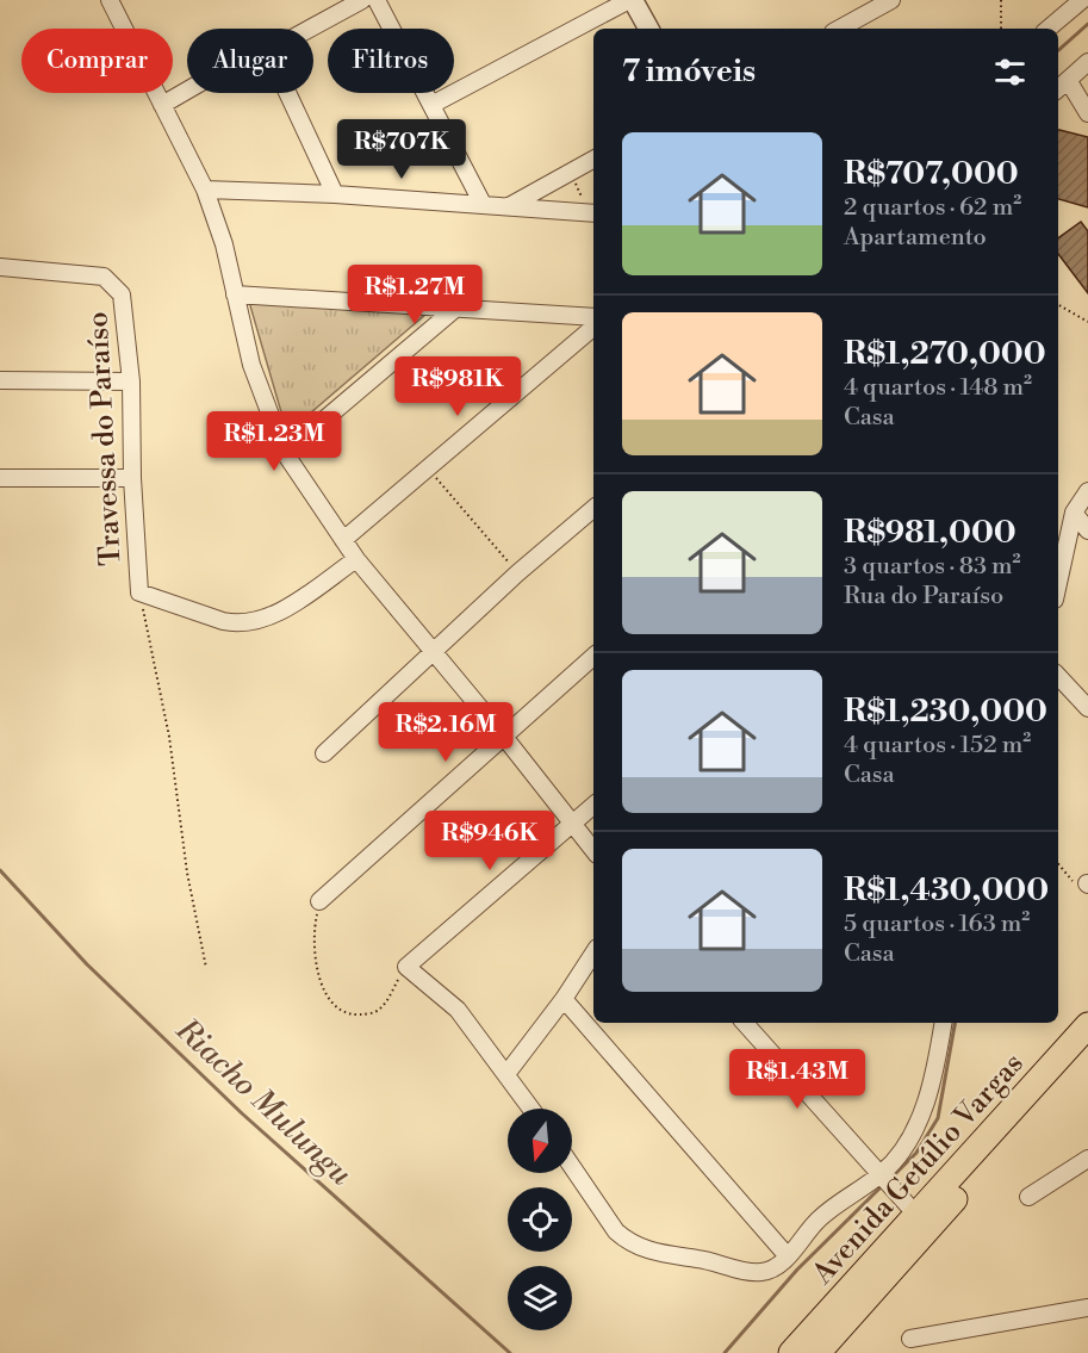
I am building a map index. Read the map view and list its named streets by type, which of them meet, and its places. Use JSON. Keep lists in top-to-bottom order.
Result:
{
  "streets": {
    "main road": ["Avenida Getúlio Vargas"],
    "street": ["Travessa do Paraíso"]
  },
  "water": ["Riacho Mulungu"],
  "north": "bottom",
  "page": {
    "chip": ["Comprar", "Alugar", "Filtros"],
    "heading": "7 imóveis",
    "list": [
      {
        "name": "R$707,000",
        "note": "2 quartos · 62 m² · Apartamento"
      },
      {
        "name": "R$1,270,000",
        "note": "4 quartos · 148 m² · Casa"
      },
      {
        "name": "R$981,000",
        "note": "3 quartos · 83 m² · Rua do Paraíso"
      },
      {
        "name": "R$1,230,000",
        "note": "4 quartos · 152 m² · Casa"
      },
      {
        "name": "R$1,430,000",
        "note": "5 quartos · 163 m² · Casa"
      }
    ],
    "price": [
      "R$707K",
      "R$1.27M",
      "R$981K",
      "R$1.23M",
      "R$2.16M",
      "R$946K",
      "R$1.43M"
    ]
  }
}
